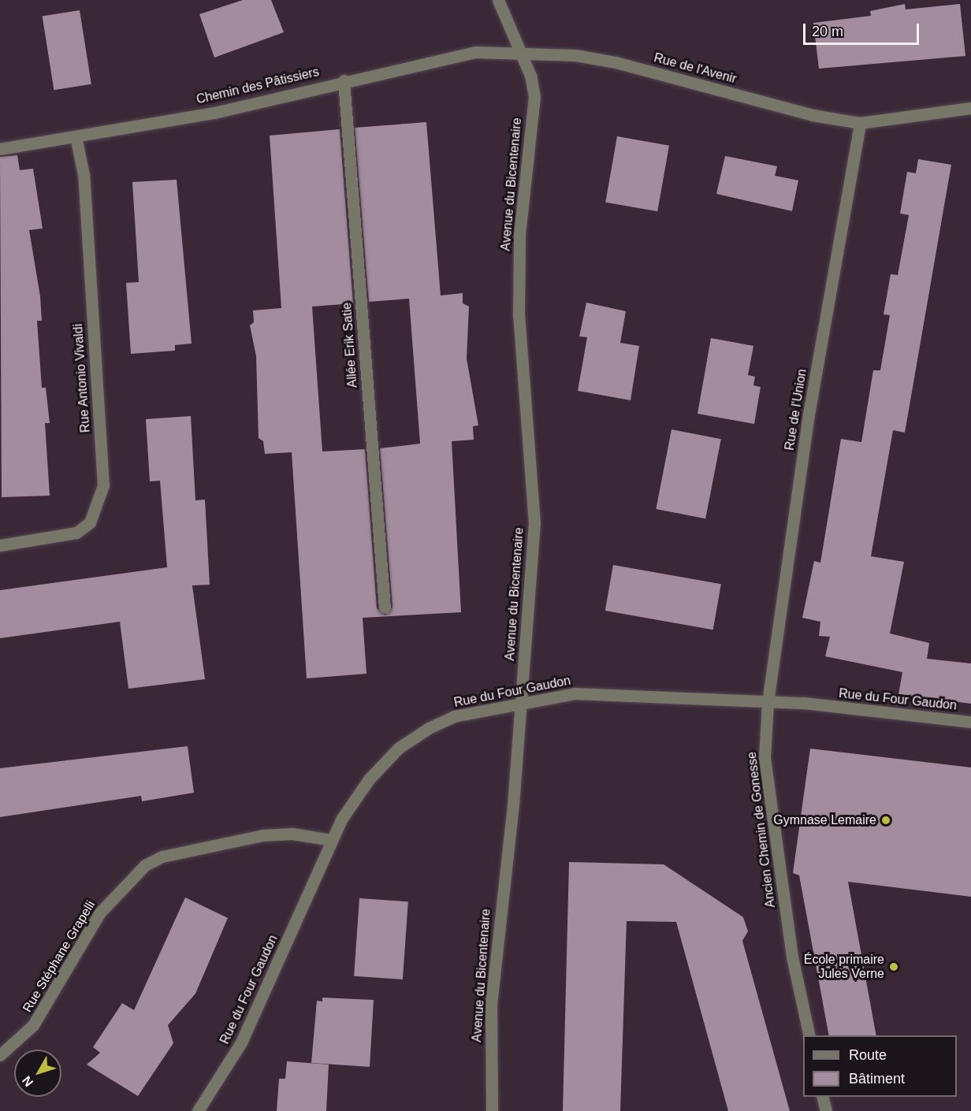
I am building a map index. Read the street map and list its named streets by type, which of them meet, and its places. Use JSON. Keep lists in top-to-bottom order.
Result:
{
  "streets": {
    "street": [
      "Rue de l'Avenir",
      "Chemin des Pâtissiers",
      "Avenue du Bicentenaire",
      "Allée Erik Satie",
      "Rue Antonio Vivaldi",
      "Rue de l'Union",
      "Rue du Four Gaudon",
      "Ancien Chemin de Gonesse",
      "Rue Stéphane Grapelli"
    ]
  },
  "crossings": [
    ["Rue de l'Avenir", "Chemin des Pâtissiers"],
    ["Rue de l'Avenir", "Avenue du Bicentenaire"],
    ["Rue de l'Avenir", "Rue de l'Union"],
    ["Chemin des Pâtissiers", "Avenue du Bicentenaire"],
    ["Chemin des Pâtissiers", "Allée Erik Satie"],
    ["Chemin des Pâtissiers", "Rue Antonio Vivaldi"],
    ["Avenue du Bicentenaire", "Rue du Four Gaudon"],
    ["Rue de l'Union", "Rue du Four Gaudon"],
    ["Rue de l'Union", "Ancien Chemin de Gonesse"],
    ["Rue du Four Gaudon", "Ancien Chemin de Gonesse"],
    ["Rue du Four Gaudon", "Rue Stéphane Grapelli"]
  ],
  "places": ["Gymnase Lemaire", "École primaire Jules Verne"],
  "legend": ["Route", "Bâtiment"],
  "scale_bar": "20 m",
  "north": "bottom left"
}
